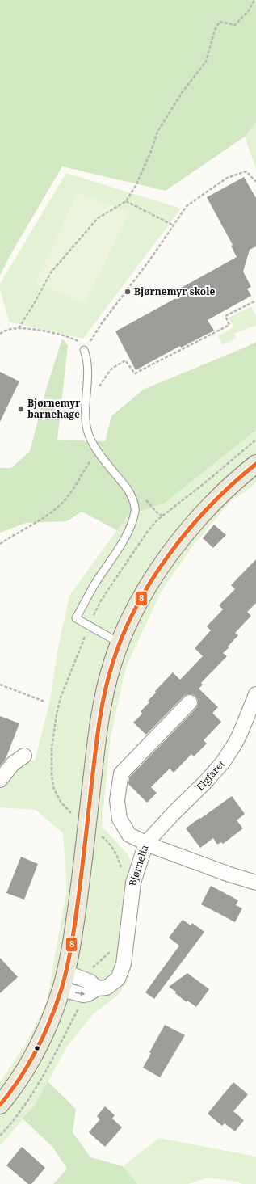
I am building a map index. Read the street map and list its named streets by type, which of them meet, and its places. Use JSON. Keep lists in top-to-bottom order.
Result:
{
  "streets": {
    "street": ["Elgfaret", "Bjørnelia"]
  },
  "crossings": [
    ["Elgfaret", "Bjørnelia"]
  ],
  "places": ["Bjørnemyr skole", "Bjørnemyr barnehage"],
  "lines": ["transit line 8"]
}
